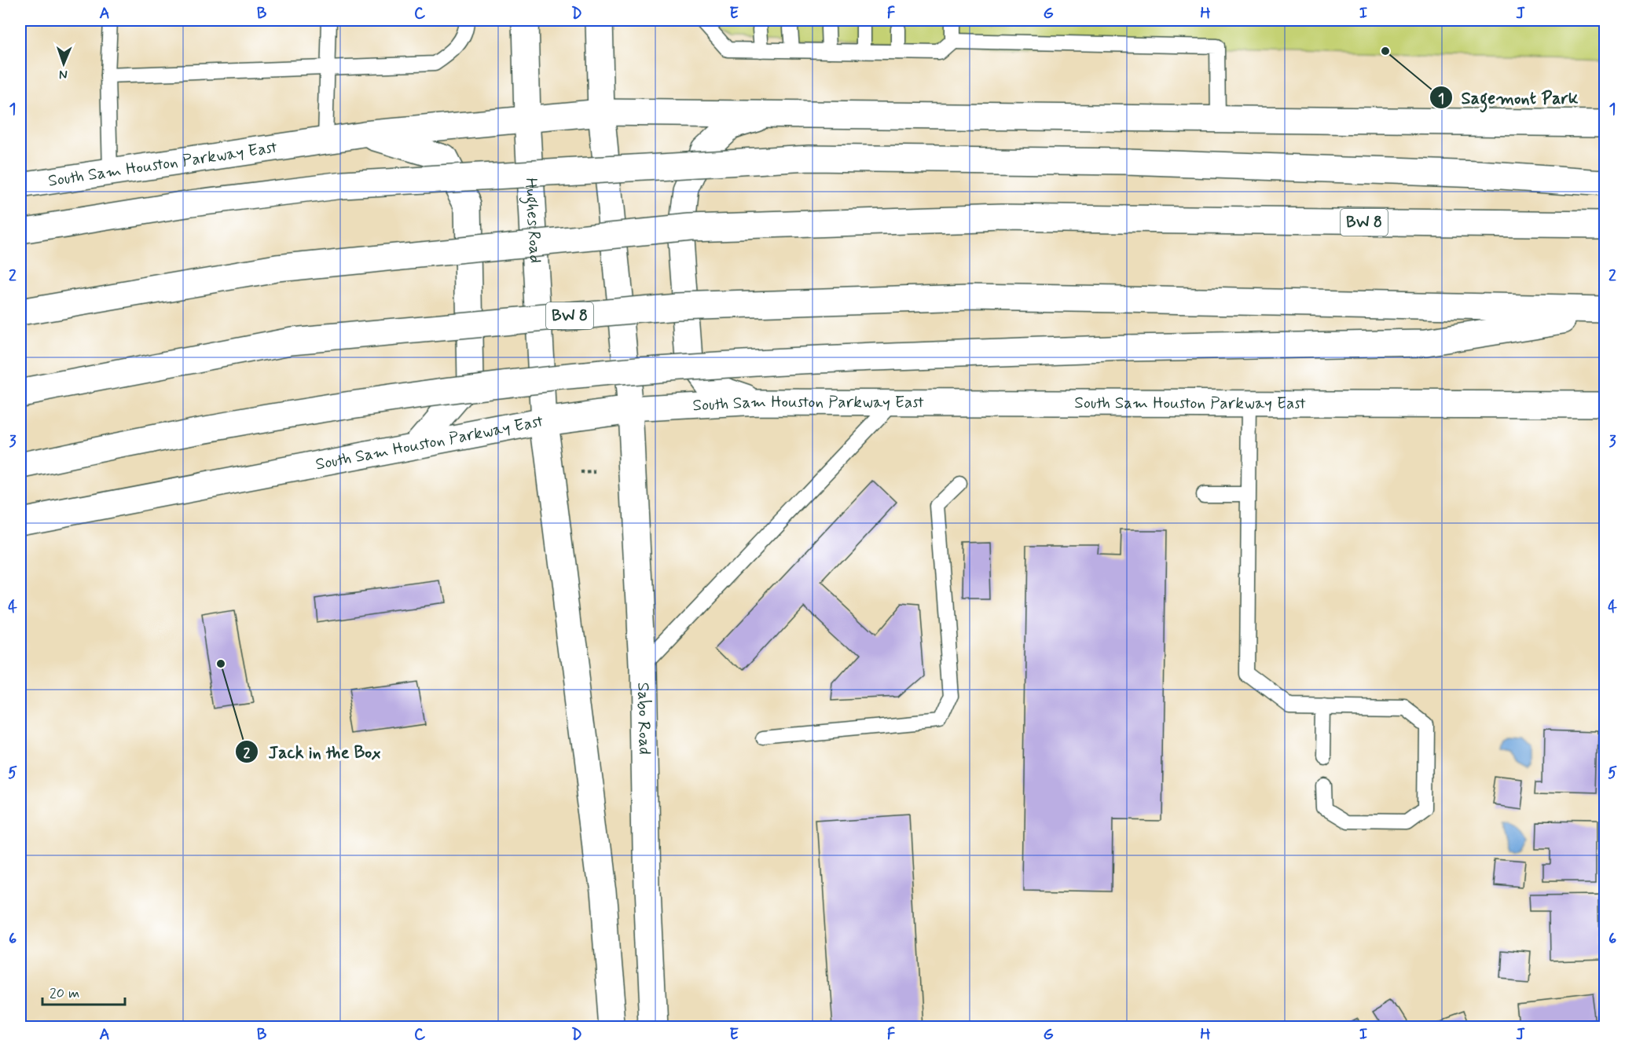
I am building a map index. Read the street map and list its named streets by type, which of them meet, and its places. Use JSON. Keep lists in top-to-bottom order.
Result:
{
  "streets": {
    "main road": [
      "South Sam Houston Parkway East",
      "Hughes Road",
      "BW 8",
      "Sabo Road"
    ]
  },
  "crossings": [
    ["South Sam Houston Parkway East", "Hughes Road"],
    ["South Sam Houston Parkway East", "Sabo Road"]
  ],
  "places": ["Sagemont Park", "Jack in the Box"],
  "scale_bar": "20 m",
  "north": "bottom",
  "grid": {
    "columns": [
      "A",
      "B",
      "C",
      "D",
      "E",
      "F",
      "G",
      "H",
      "I",
      "J"
    ],
    "rows": [
      "1",
      "2",
      "3",
      "4",
      "5",
      "6"
    ]
  }
}
